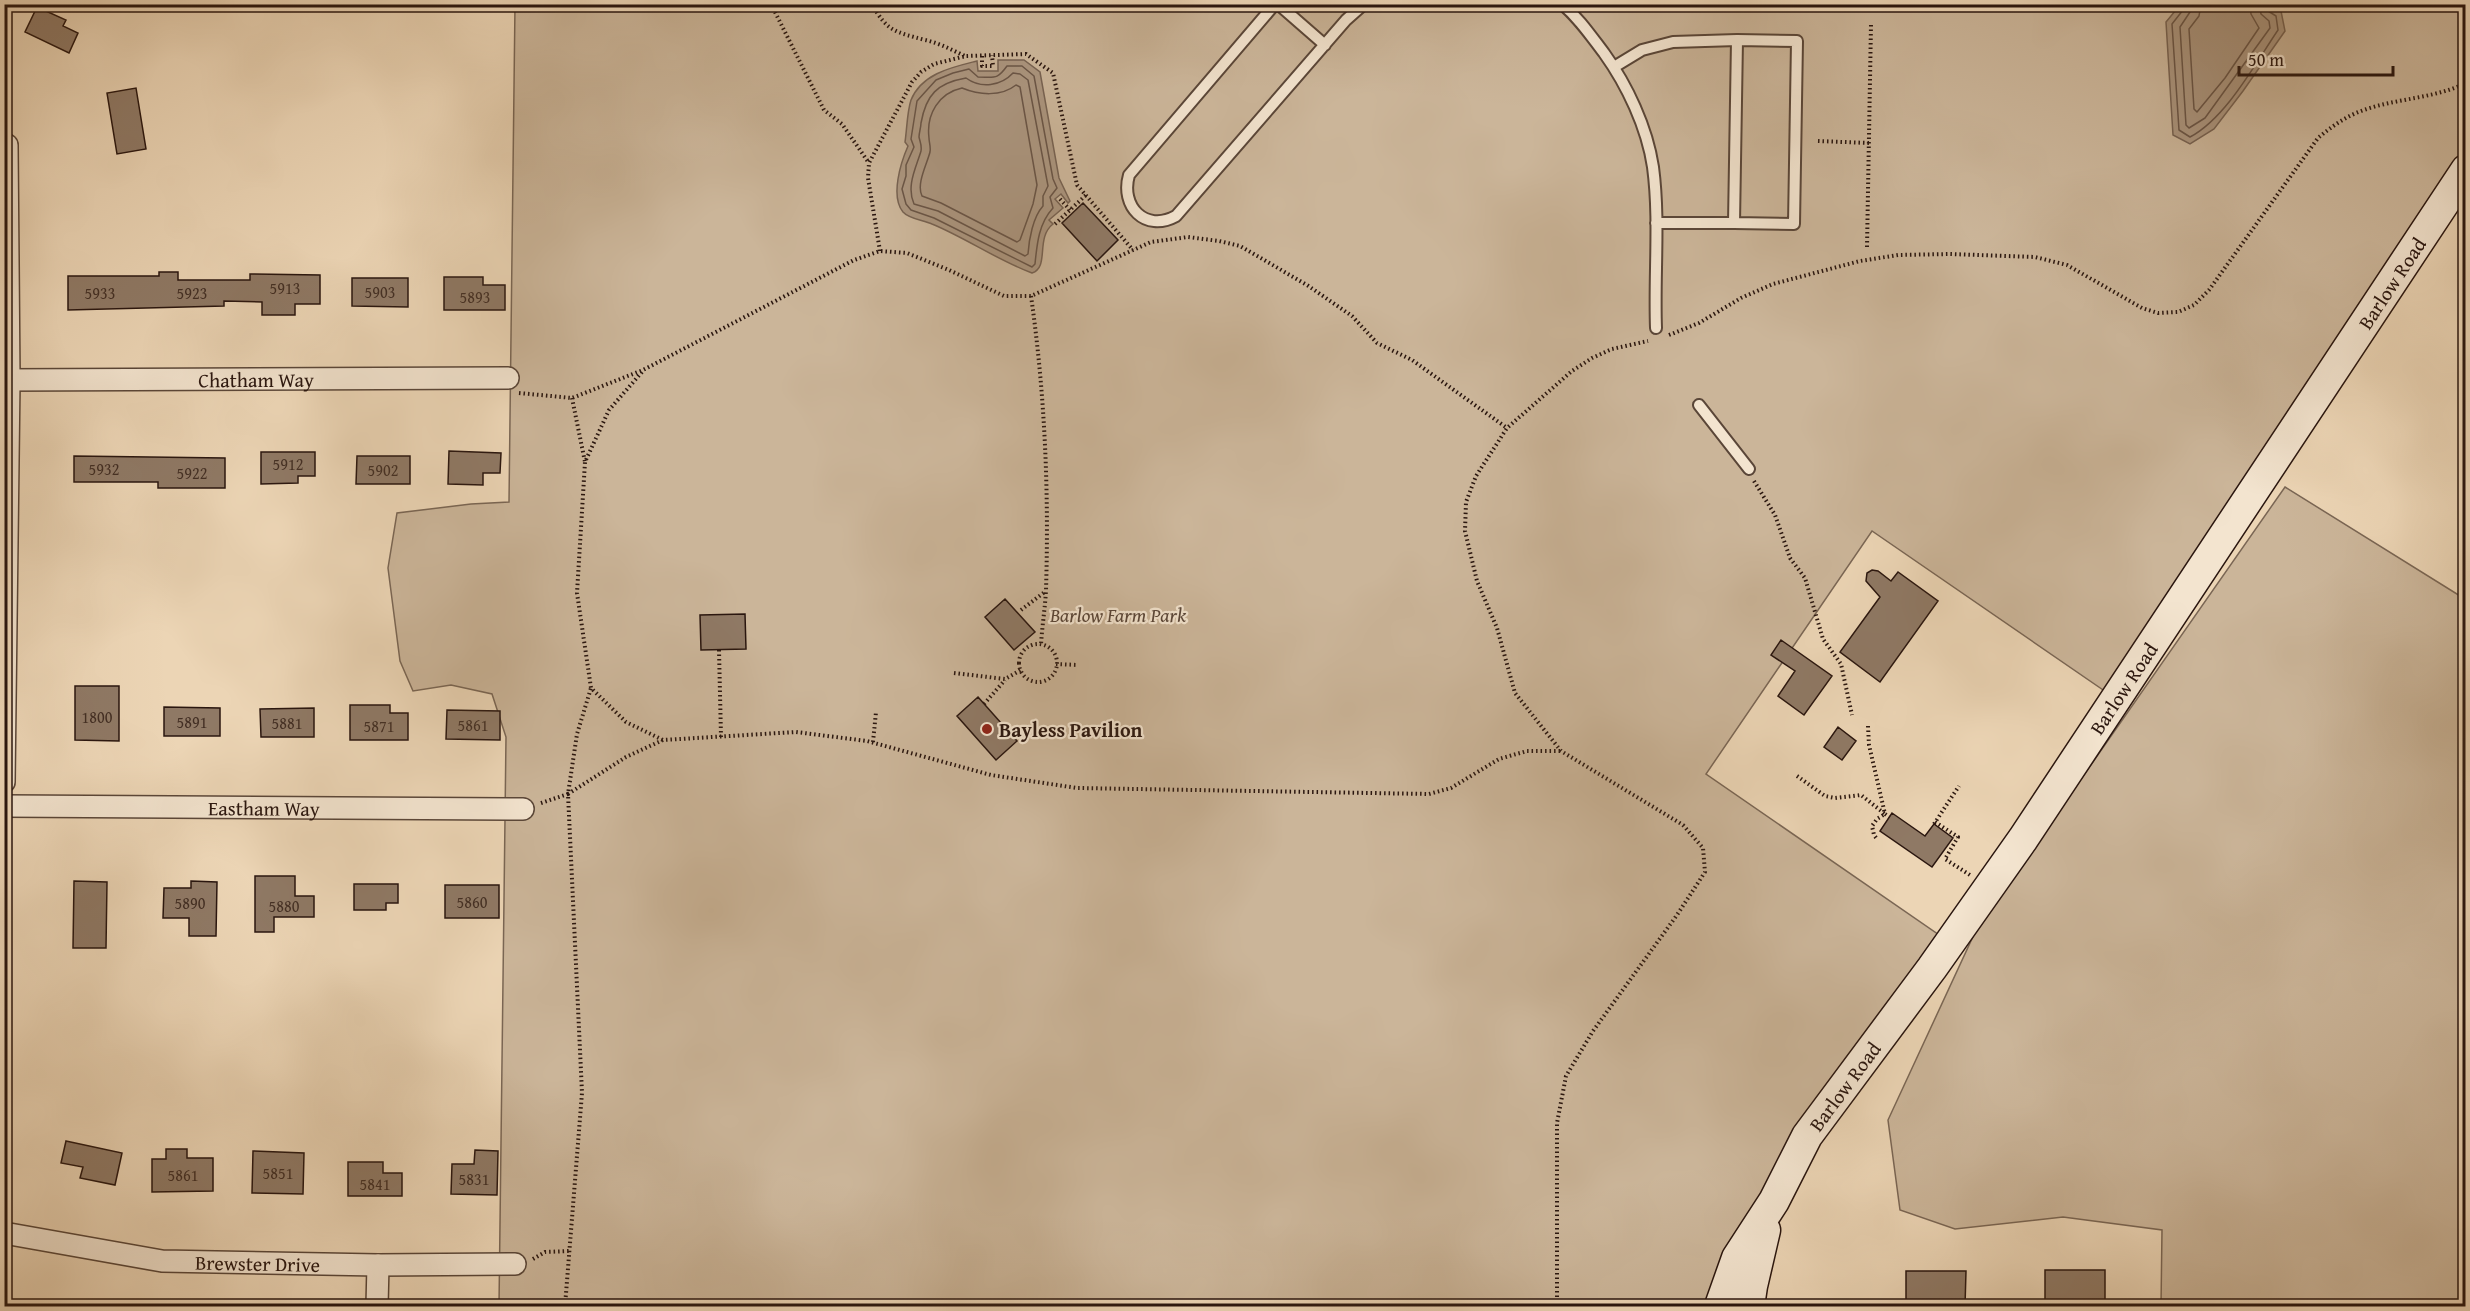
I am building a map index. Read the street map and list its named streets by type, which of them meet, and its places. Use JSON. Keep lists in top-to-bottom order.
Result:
{
  "streets": {
    "street": [
      "Barlow Road",
      "Chatham Way",
      "Eastham Way",
      "Brewster Drive"
    ]
  },
  "parks": ["Barlow Farm Park"],
  "places": ["Bayless Pavilion"],
  "house_numbers": [
    "5913",
    "5903",
    "5933",
    "5923",
    "5893",
    "5912",
    "5932",
    "5902",
    "5922",
    "1800",
    "5891",
    "5881",
    "5861",
    "5871",
    "5860",
    "5890",
    "5880",
    "5851",
    "5861",
    "5831",
    "5841"
  ],
  "scale_bar": "50 m"
}
